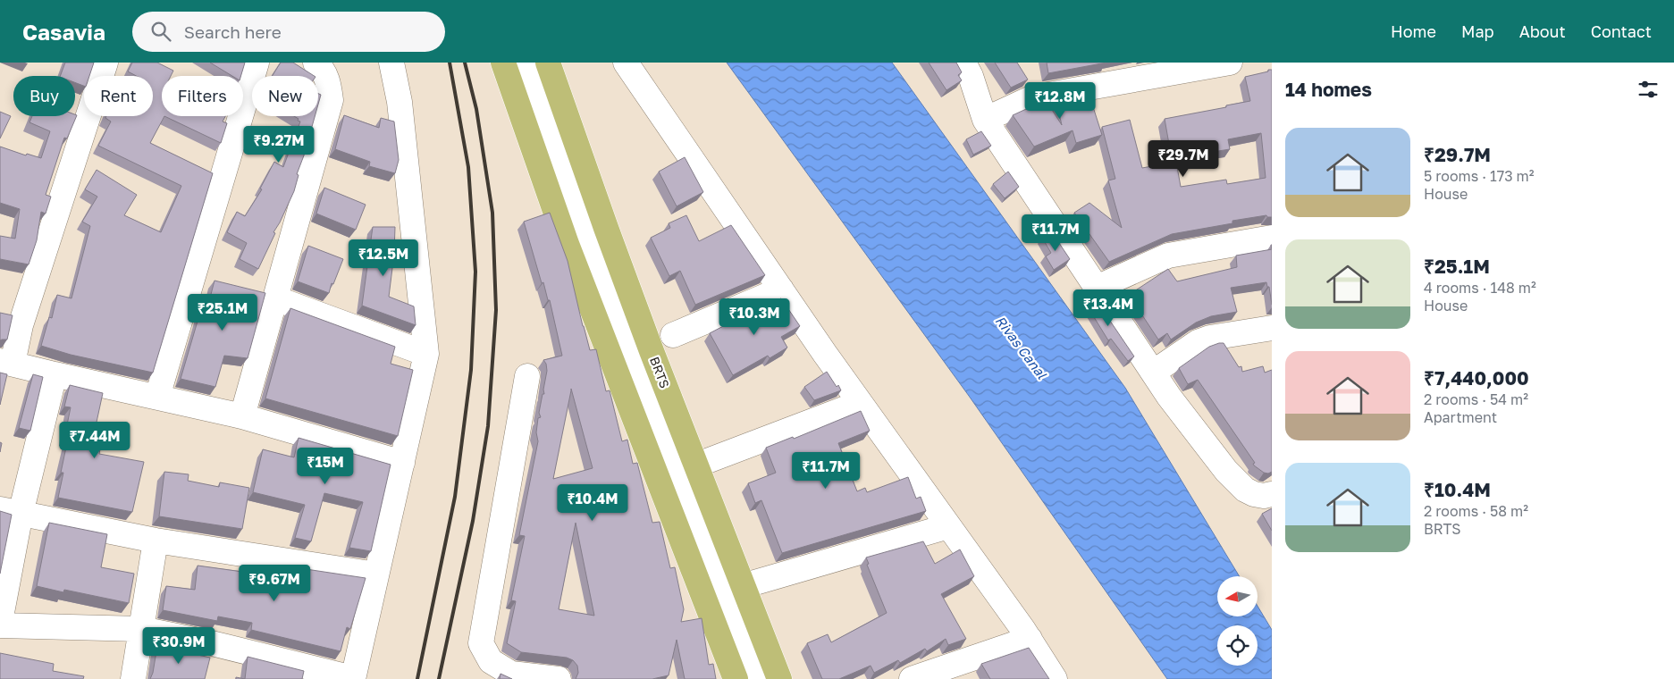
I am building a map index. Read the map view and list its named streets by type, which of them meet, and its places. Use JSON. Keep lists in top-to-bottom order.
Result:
{
  "streets": {
    "main road": ["BRTS"]
  },
  "water": ["Rivas Canal"],
  "north": "left",
  "page": {
    "header": "Casavia",
    "search": "Search here",
    "nav": [
      "Home",
      "Map",
      "About",
      "Contact"
    ],
    "heading": "14 homes",
    "chip": [
      "Buy",
      "Rent",
      "Filters",
      "New"
    ],
    "price": [
      "₹12.8M",
      "₹9.27M",
      "₹29.7M",
      "₹11.7M",
      "₹12.5M",
      "₹13.4M",
      "₹25.1M",
      "₹10.3M",
      "₹7.44M",
      "₹15M",
      "₹11.7M",
      "₹10.4M",
      "₹9.67M",
      "₹30.9M"
    ],
    "list": [
      {
        "name": "₹29.7M",
        "note": "5 rooms · 173 m² · House"
      },
      {
        "name": "₹25.1M",
        "note": "4 rooms · 148 m² · House"
      },
      {
        "name": "₹7,440,000",
        "note": "2 rooms · 54 m² · Apartment"
      },
      {
        "name": "₹10.4M",
        "note": "2 rooms · 58 m² · BRTS"
      }
    ]
  }
}
